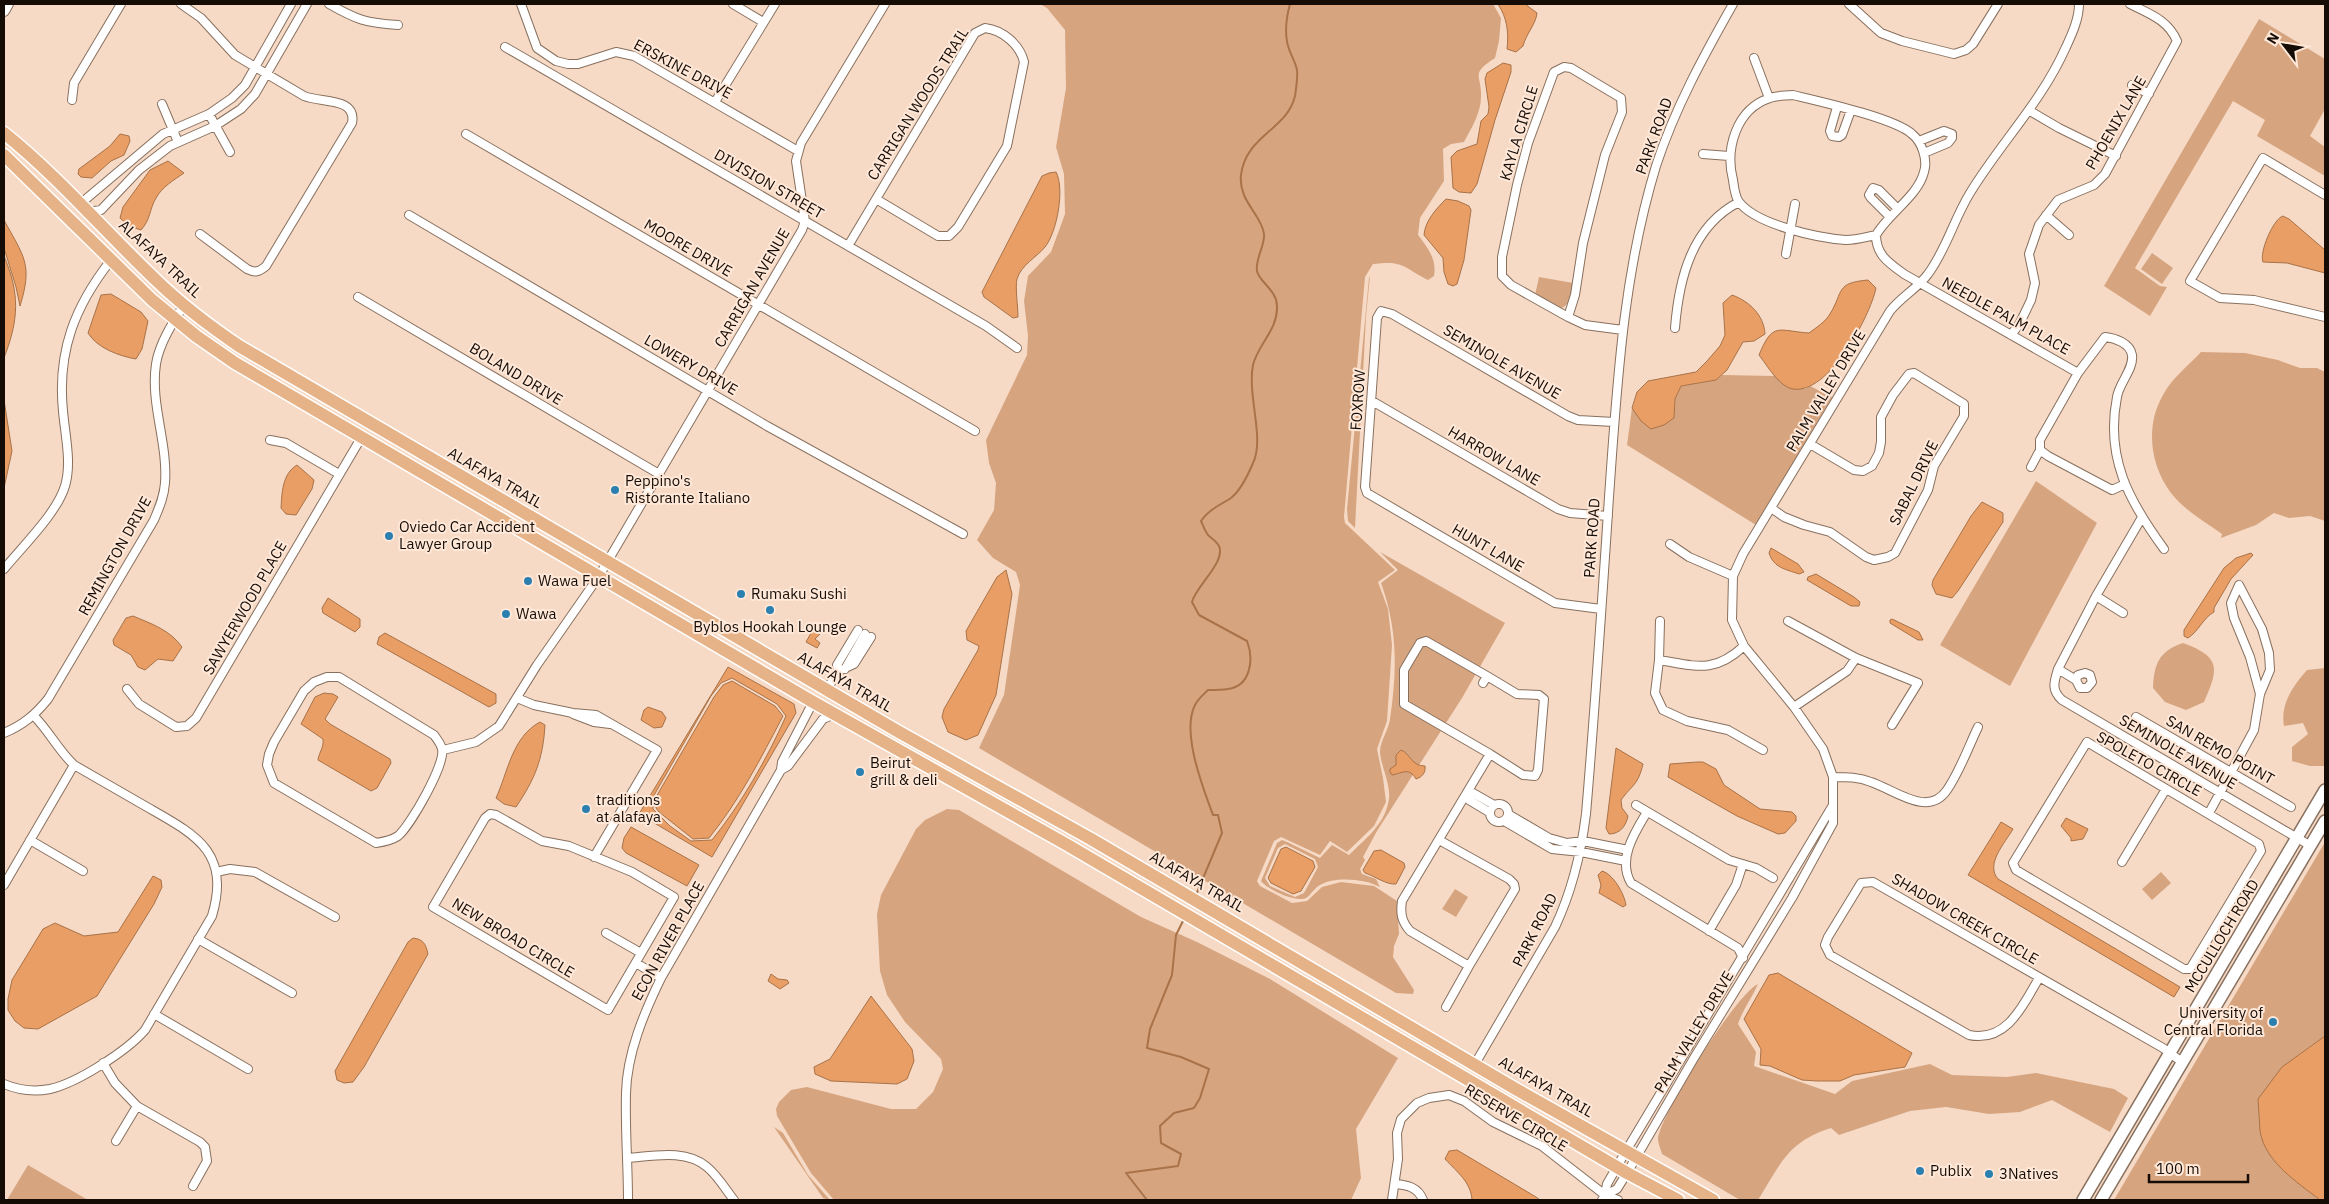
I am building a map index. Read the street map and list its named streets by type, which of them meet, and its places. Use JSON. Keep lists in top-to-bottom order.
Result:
{
  "streets": {
    "main road": ["ALAFAYA TRAIL", "MCCULLOCH ROAD"],
    "street": [
      "ERSKINE DRIVE",
      "CARRIGAN WOODS TRAIL",
      "PHOENIX LANE",
      "KAYLA CIRCLE",
      "PARK ROAD",
      "DIVISION STREET",
      "MOORE DRIVE",
      "CARRIGAN AVENUE",
      "NEEDLE PALM PLACE",
      "SEMINOLE AVENUE",
      "LOWERY DRIVE",
      "BOLAND DRIVE",
      "PALM VALLEY DRIVE",
      "FOXROW",
      "HARROW LANE",
      "SABAL DRIVE",
      "HUNT LANE",
      "REMINGTON DRIVE",
      "SAWYERWOOD PLACE",
      "SAN REMO POINT",
      "SPOLETO CIRCLE",
      "SHADOW CREEK CIRCLE",
      "NEW BROAD CIRCLE",
      "ECON RIVER PLACE",
      "RESERVE CIRCLE"
    ]
  },
  "crossings": [
    ["ERSKINE DRIVE", "CARRIGAN AVENUE"],
    ["CARRIGAN WOODS TRAIL", "DIVISION STREET"],
    ["PHOENIX LANE", "NEEDLE PALM PLACE"],
    ["KAYLA CIRCLE", "PARK ROAD"],
    ["PARK ROAD", "ALAFAYA TRAIL"],
    ["PARK ROAD", "SEMINOLE AVENUE"],
    ["PARK ROAD", "HARROW LANE"],
    ["PARK ROAD", "HUNT LANE"],
    ["DIVISION STREET", "CARRIGAN AVENUE"],
    ["MOORE DRIVE", "CARRIGAN AVENUE"],
    ["ALAFAYA TRAIL", "CARRIGAN AVENUE"],
    ["ALAFAYA TRAIL", "PALM VALLEY DRIVE"],
    ["ALAFAYA TRAIL", "REMINGTON DRIVE"],
    ["CARRIGAN AVENUE", "LOWERY DRIVE"],
    ["CARRIGAN AVENUE", "BOLAND DRIVE"],
    ["NEEDLE PALM PLACE", "PALM VALLEY DRIVE"],
    ["SEMINOLE AVENUE", "FOXROW"],
    ["SEMINOLE AVENUE", "MCCULLOCH ROAD"],
    ["PALM VALLEY DRIVE", "SABAL DRIVE"],
    ["PALM VALLEY DRIVE", "RESERVE CIRCLE"],
    ["FOXROW", "HARROW LANE"],
    ["FOXROW", "HUNT LANE"],
    ["SHADOW CREEK CIRCLE", "MCCULLOCH ROAD"]
  ],
  "places": [
    "Peppino's Ristorante Italiano",
    "Oviedo Car Accident Lawyer Group",
    "Wawa Fuel",
    "Rumaku Sushi",
    "Byblos Hookah Lounge",
    "Wawa",
    "Beirut grill & deli",
    "traditions at alafaya",
    "University of Central Florida",
    "Publix",
    "3Natives"
  ],
  "scale_bar": "100 m",
  "north": "top left"
}
